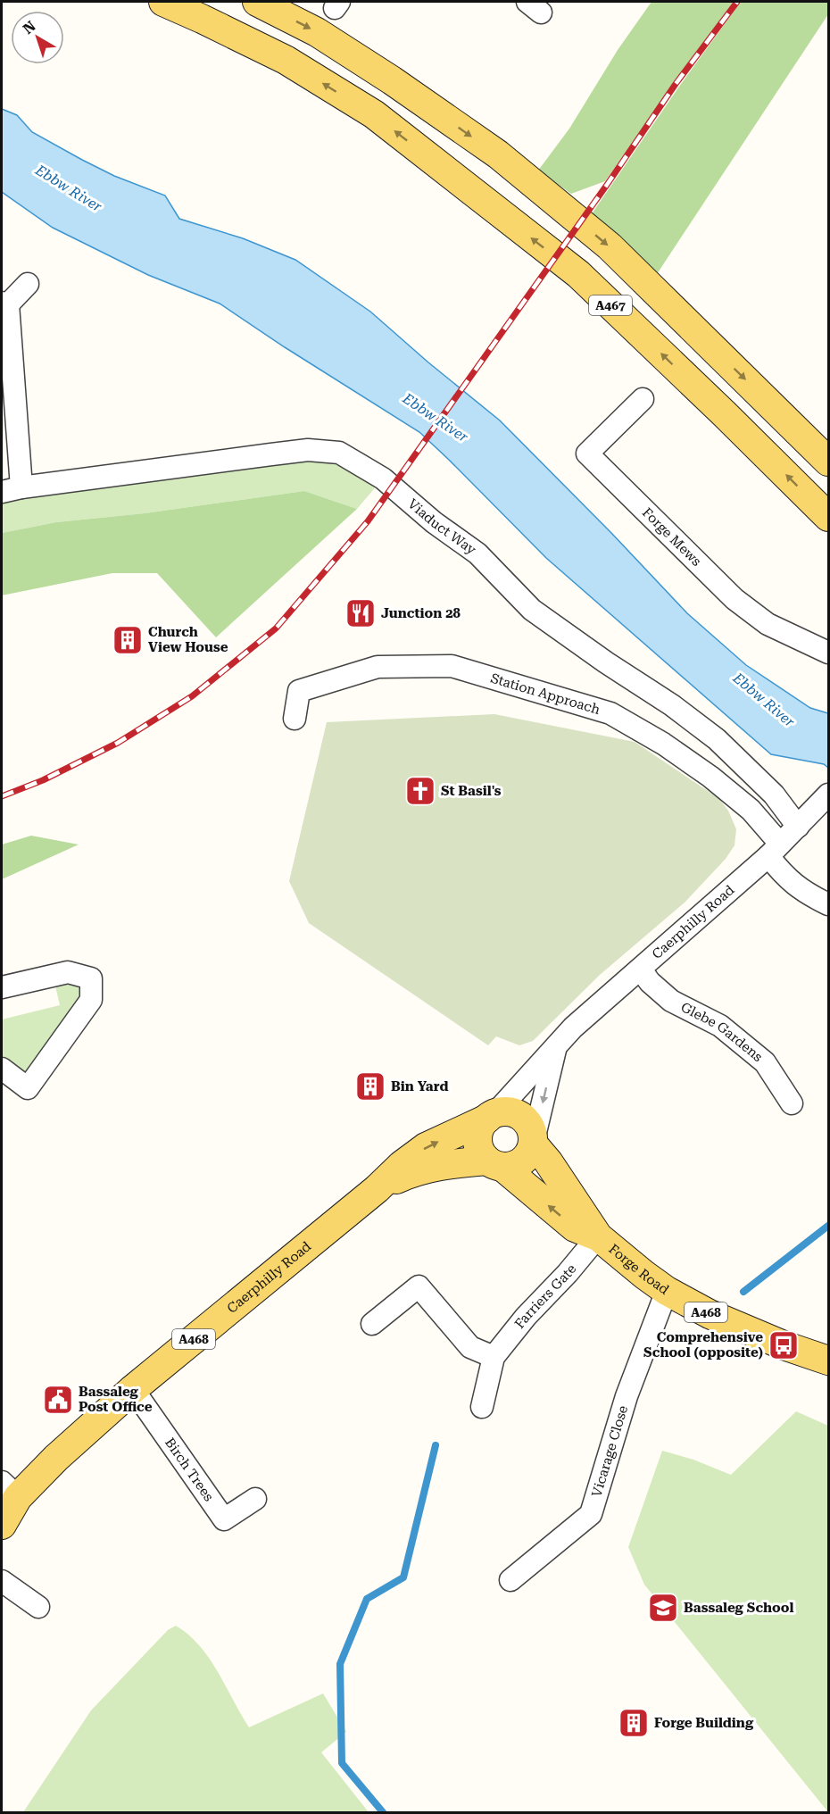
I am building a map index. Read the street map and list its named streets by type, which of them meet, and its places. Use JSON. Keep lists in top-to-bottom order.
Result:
{
  "streets": {
    "main road": [
      "A467",
      "Caerphilly Road",
      "Forge Road",
      "A468"
    ],
    "street": [
      "Viaduct Way",
      "Forge Mews",
      "Station Approach",
      "Glebe Gardens",
      "Farriers Gate",
      "Vicarage Close",
      "Birch Trees"
    ]
  },
  "crossings": [
    ["Viaduct Way", "Caerphilly Road"],
    ["Station Approach", "Caerphilly Road"],
    ["Caerphilly Road", "Glebe Gardens"],
    ["Caerphilly Road", "Forge Road"],
    ["Caerphilly Road", "Birch Trees"],
    ["Forge Road", "Farriers Gate"],
    ["Forge Road", "Vicarage Close"]
  ],
  "water": ["Ebbw River"],
  "places": {
    "restaurant": ["Junction 28"],
    "building": ["Church View House", "Bin Yard", "Forge Building"],
    "church": ["St Basil's"],
    "bus stop": ["Comprehensive School (opposite)"],
    "public building": ["Bassaleg Post Office"],
    "school or university": ["Bassaleg School"]
  },
  "north": "top left"
}
